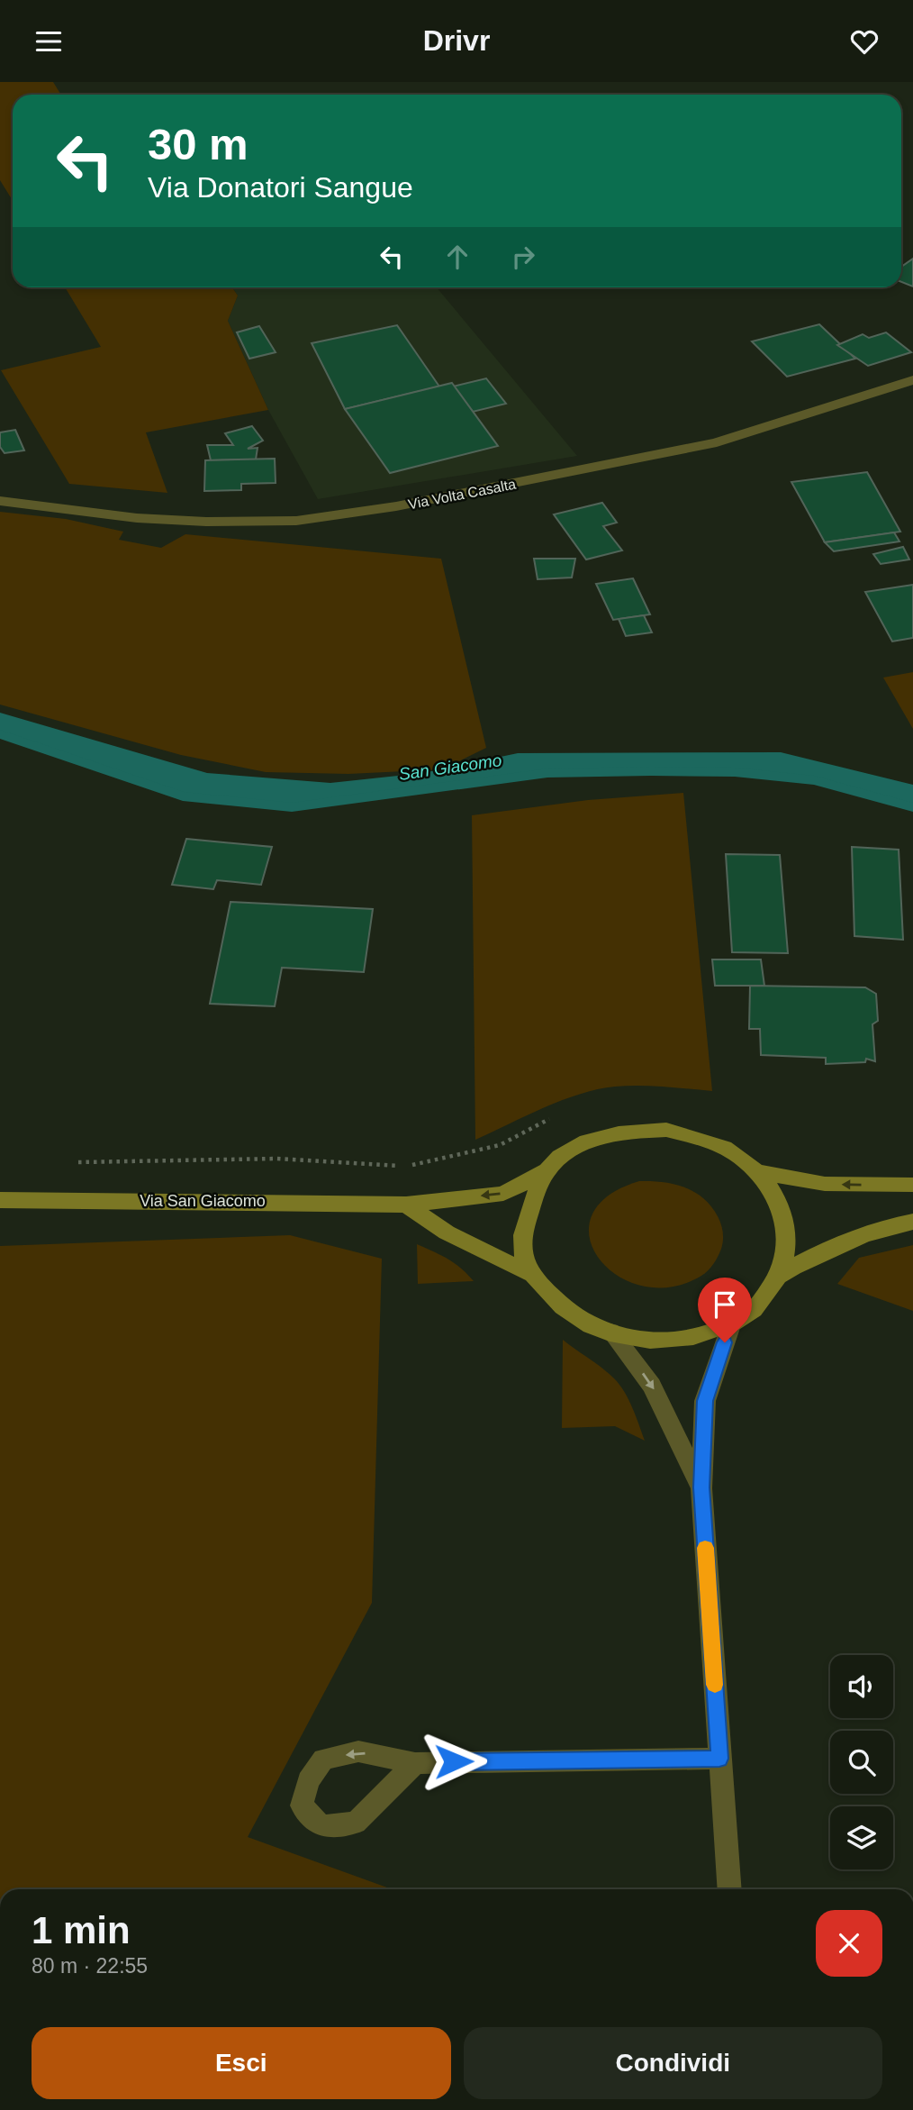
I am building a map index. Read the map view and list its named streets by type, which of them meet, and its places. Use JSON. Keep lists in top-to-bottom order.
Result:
{
  "streets": {
    "street": ["Via Volta Casalta", "Via San Giacomo"]
  },
  "water": ["San Giacomo"],
  "page": {
    "header": "Drivr",
    "turn": ["30 m", "Via Donatori Sangue"],
    "heading": ["1 min", "80 m · 22:55"],
    "buttons": ["Esci", "Condividi"]
  }
}
